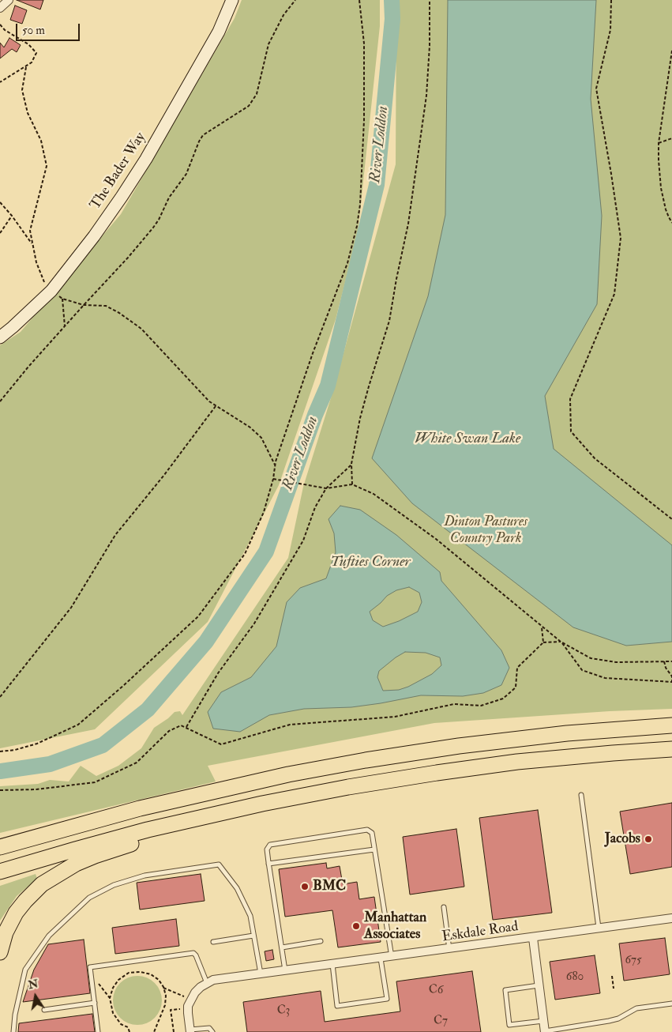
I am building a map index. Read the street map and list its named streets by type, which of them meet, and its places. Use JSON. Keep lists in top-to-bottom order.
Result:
{
  "streets": {
    "street": ["The Bader Way", "Eskdale Road"]
  },
  "water": ["River Loddon", "White Swan Lake", "Tufties Corner"],
  "parks": ["Dinton Pastures Country Park"],
  "places": ["Jacobs", "BMC", "Manhattan Associates"],
  "house_numbers": [
    "675",
    "680",
    "C6",
    "C3",
    "C7"
  ],
  "scale_bar": "50 m",
  "north": "top"
}
